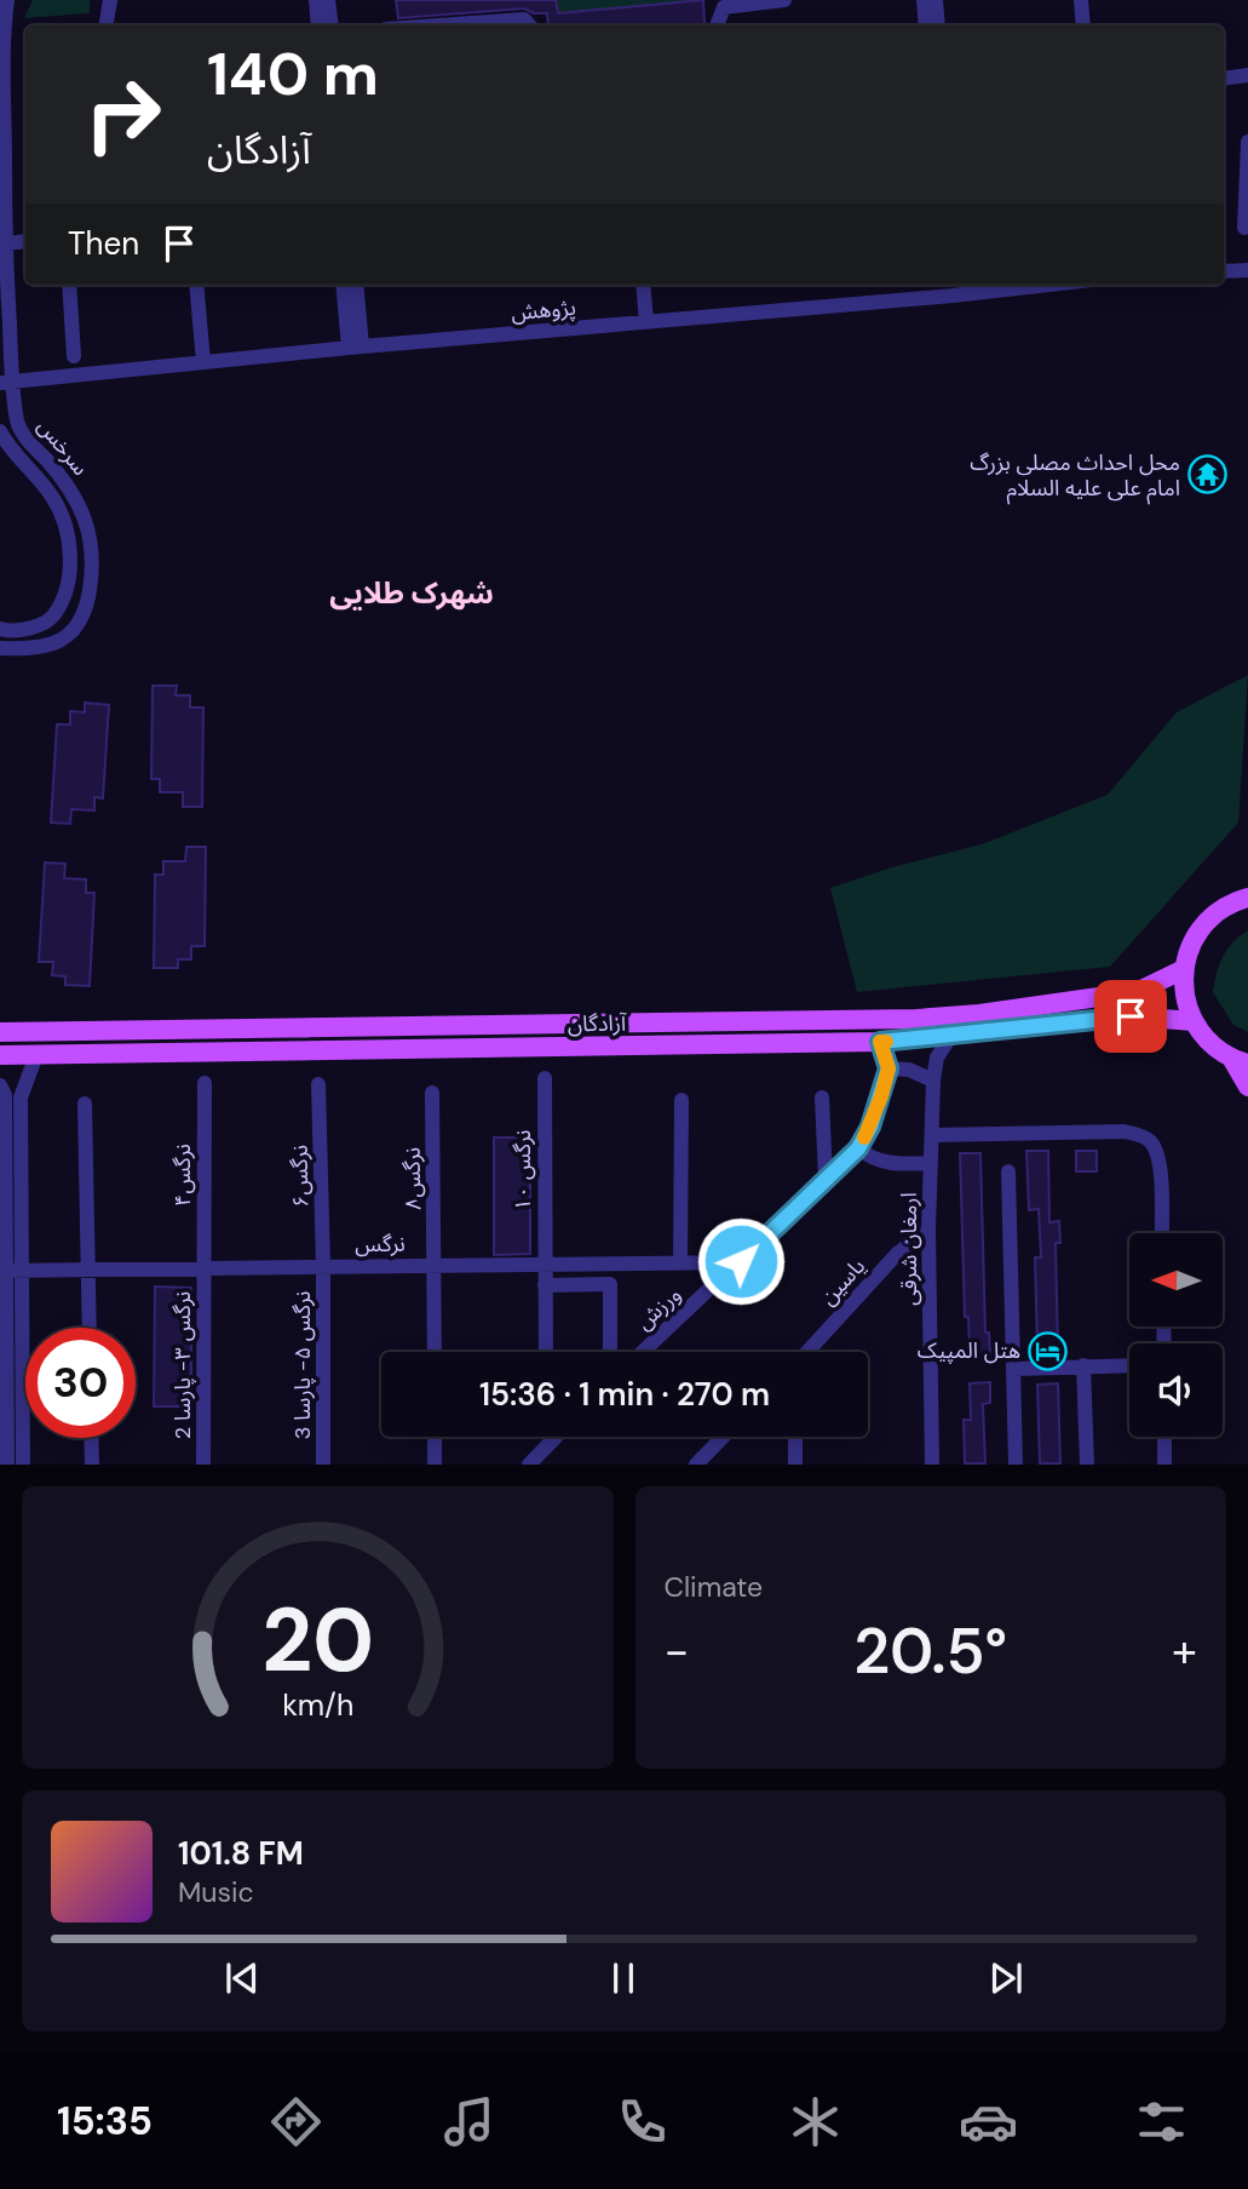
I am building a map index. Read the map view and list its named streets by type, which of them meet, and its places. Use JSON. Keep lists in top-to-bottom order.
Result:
{
  "streets": {
    "main road": ["آزادگان"],
    "street": [
      "پژوهش",
      "سرخس",
      "نرگس ۱۰",
      "نرگس۴",
      "نرگس۶",
      "نرگس۸",
      "نرگس",
      "ارمغان شرقی",
      "یاسین",
      "ورزش",
      "نرگس ۳- پارسا 2",
      "نرگس ۵- پارسا 3"
    ]
  },
  "crossings": [
    ["پژوهش", "سرخس"],
    ["آزادگان", "ارمغان شرقی"],
    ["نرگس ۱۰", "نرگس"],
    ["نرگس۴", "نرگس"],
    ["نرگس۴", "نرگس ۳- پارسا 2"],
    ["نرگس۶", "نرگس"],
    ["نرگس۶", "نرگس ۵- پارسا 3"],
    ["نرگس۸", "نرگس"],
    ["نرگس", "ورزش"],
    ["نرگس", "نرگس ۳- پارسا 2"],
    ["نرگس", "نرگس ۵- پارسا 3"],
    ["ارمغان شرقی", "یاسین"]
  ],
  "districts": ["شهرک طلایی"],
  "places": {
    "temple": ["محل احداث مصلی بزرگ امام علی علیه السلام"],
    "hotel": ["هتل المپیک"]
  },
  "north": "left",
  "page": {
    "turn": ["140 m", "آزادگان"],
    "then": "Then",
    "limit": "30",
    "trip": "15:36 · 1 min · 270 m",
    "tile": "Climate",
    "heat": ["−", "20.5°", "+"],
    "song": ["101.8 FM", "Music"],
    "tabs": "15:35",
    "gauge": ["20", "km/h"]
  }
}
